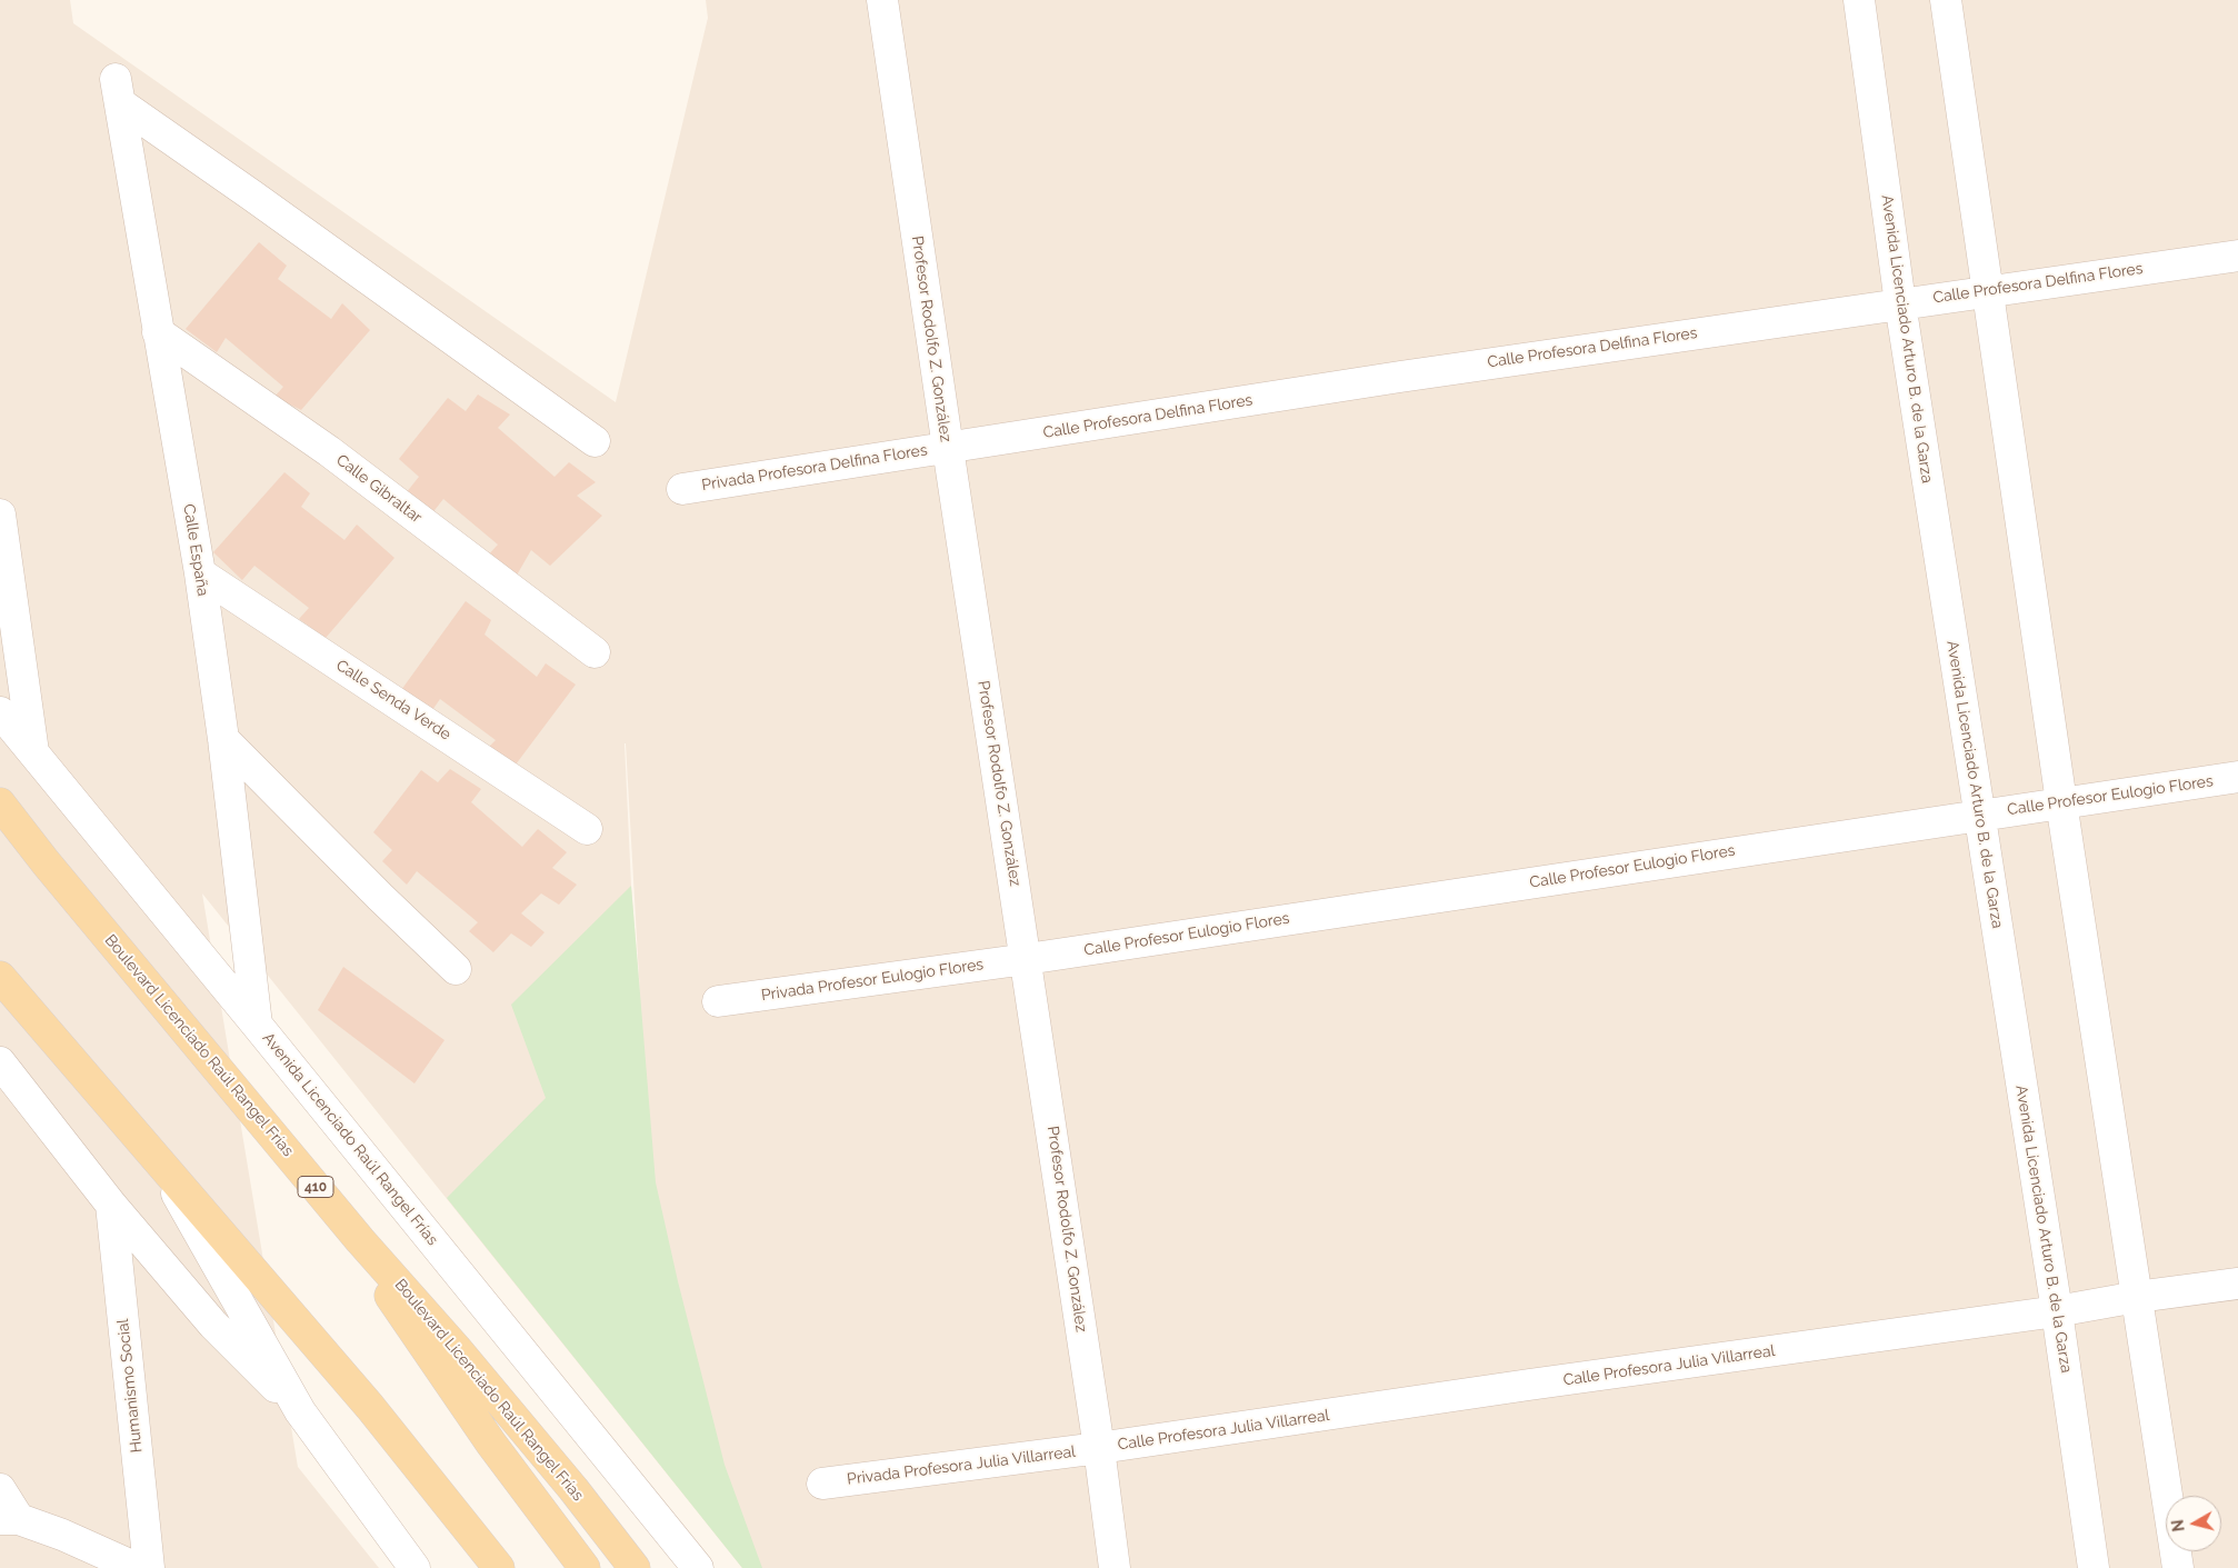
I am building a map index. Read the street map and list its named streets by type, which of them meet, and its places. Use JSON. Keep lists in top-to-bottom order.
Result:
{
  "streets": {
    "main road": ["Boulevard Licenciado Raúl Rangel Frías", "410"],
    "street": [
      "Calle Profesora Delfina Flores",
      "Profesor Rodolfo Z. González",
      "Avenida Licenciado Arturo B. de la Garza",
      "Privada Profesora Delfina Flores",
      "Calle Gibraltar",
      "Calle España",
      "Calle Senda Verde",
      "Calle Profesor Eulogio Flores",
      "Privada Profesor Eulogio Flores",
      "Avenida Licenciado Raúl Rangel Frías",
      "Calle Profesora Julia Villarreal",
      "Humanismo Social",
      "Privada Profesora Julia Villarreal"
    ]
  },
  "crossings": [
    ["Calle Profesora Delfina Flores", "Profesor Rodolfo Z. González"],
    ["Calle Profesora Delfina Flores", "Avenida Licenciado Arturo B. de la Garza"],
    ["Calle Profesora Delfina Flores", "Privada Profesora Delfina Flores"],
    ["Profesor Rodolfo Z. González", "Privada Profesora Delfina Flores"],
    ["Profesor Rodolfo Z. González", "Calle Profesor Eulogio Flores"],
    ["Profesor Rodolfo Z. González", "Privada Profesor Eulogio Flores"],
    ["Profesor Rodolfo Z. González", "Calle Profesora Julia Villarreal"],
    ["Profesor Rodolfo Z. González", "Privada Profesora Julia Villarreal"],
    ["Avenida Licenciado Arturo B. de la Garza", "Calle Profesor Eulogio Flores"],
    ["Avenida Licenciado Arturo B. de la Garza", "Calle Profesora Julia Villarreal"],
    ["Calle Gibraltar", "Calle España"],
    ["Calle España", "Calle Senda Verde"],
    ["Calle España", "Avenida Licenciado Raúl Rangel Frías"],
    ["Calle Profesor Eulogio Flores", "Privada Profesor Eulogio Flores"],
    ["Calle Profesora Julia Villarreal", "Privada Profesora Julia Villarreal"]
  ],
  "north": "left"
}
